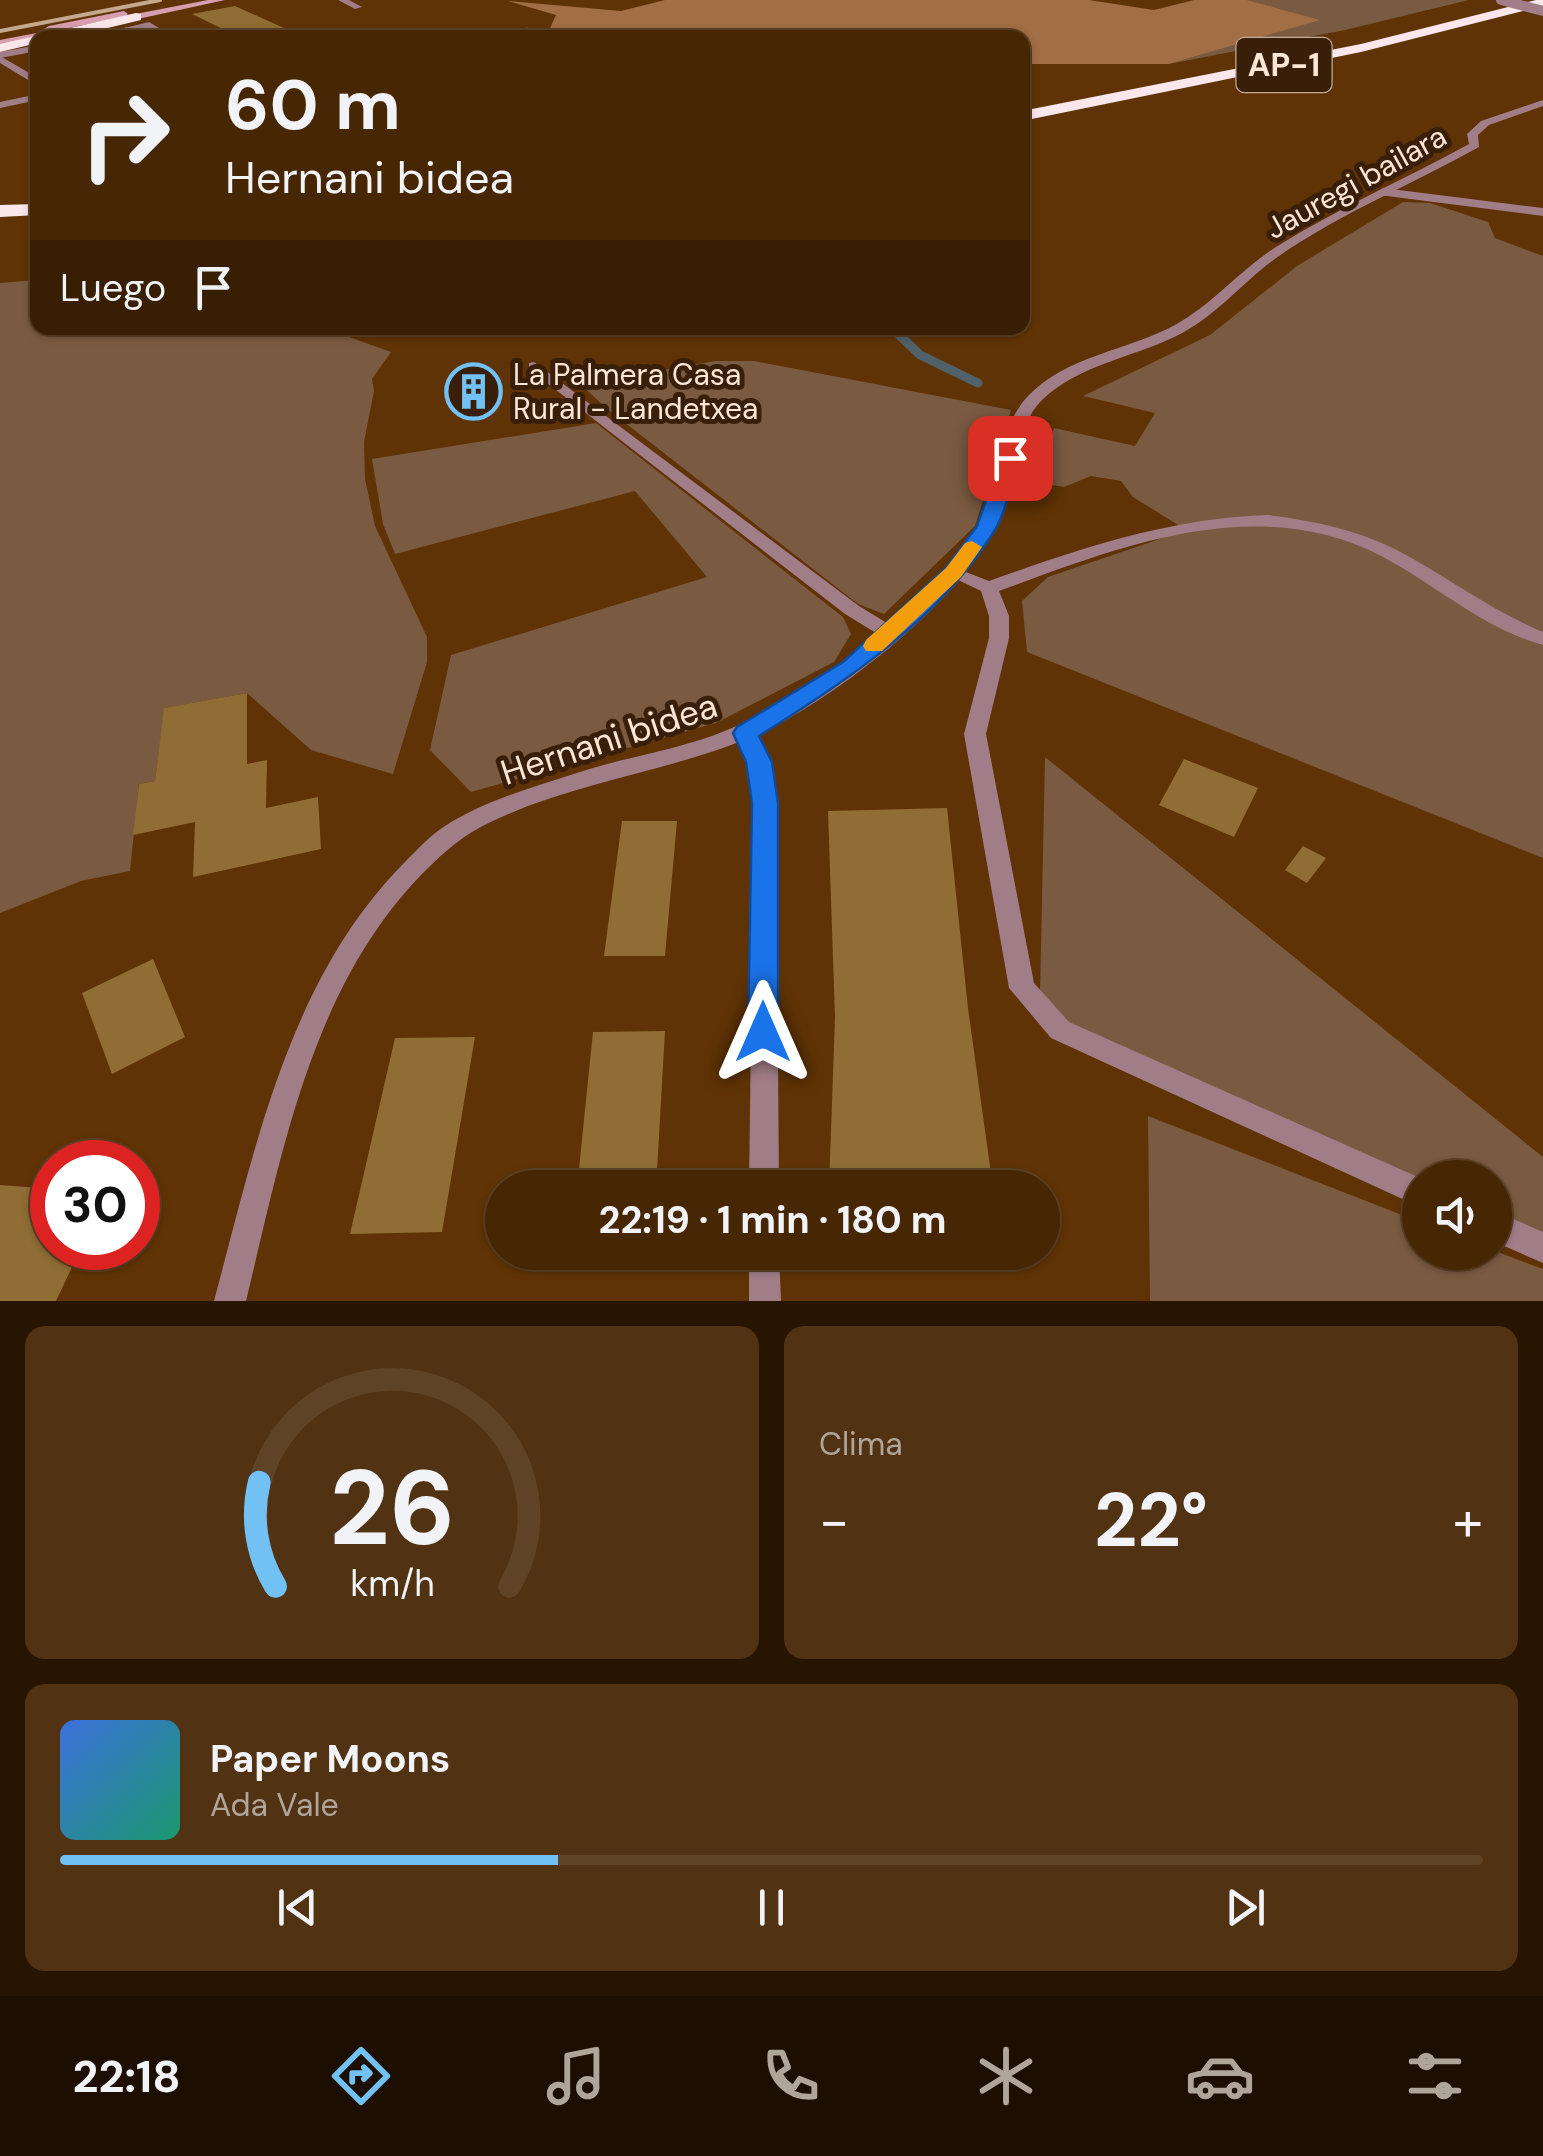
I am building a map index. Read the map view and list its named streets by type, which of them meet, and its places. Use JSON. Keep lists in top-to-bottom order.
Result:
{
  "streets": {
    "highway": ["AP-1"],
    "street": ["Jauregi bailara", "Hernani bidea"]
  },
  "crossings": [
    ["Jauregi bailara", "Hernani bidea"]
  ],
  "places": {
    "building": ["La Palmera Casa Rural - Landetxea"]
  },
  "page": {
    "turn": ["60 m", "Hernani bidea"],
    "then": "Luego",
    "limit": "30",
    "trip": "22:19 · 1 min · 180 m",
    "tile": "Clima",
    "heat": ["−", "22°", "+"],
    "song": ["Paper Moons", "Ada Vale"],
    "tabs": "22:18",
    "gauge": ["26", "km/h"]
  }
}
